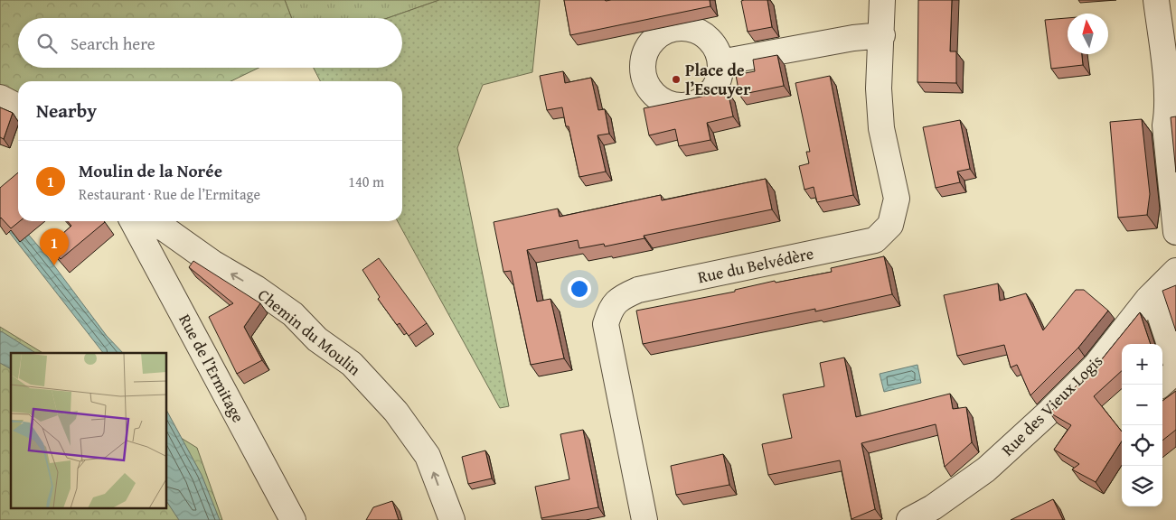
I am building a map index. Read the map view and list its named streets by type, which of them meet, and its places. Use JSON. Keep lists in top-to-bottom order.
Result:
{
  "streets": {
    "street": [
      "Rue du Belvédère",
      "Chemin du Moulin",
      "Rue de l’Ermitage",
      "Rue des Vieux Logis"
    ]
  },
  "one_way": ["Chemin du Moulin"],
  "places": ["Place de l’Escuyer"],
  "north": "top",
  "page": {
    "search": "Search here",
    "heading": "Nearby",
    "list": [
      {
        "mark": "1",
        "name": "Moulin de la Norée",
        "note": "Restaurant · Rue de l’Ermitage",
        "value": "140 m"
      }
    ],
    "pins": "1",
    "map_buttons": ["+", "−"]
  }
}
